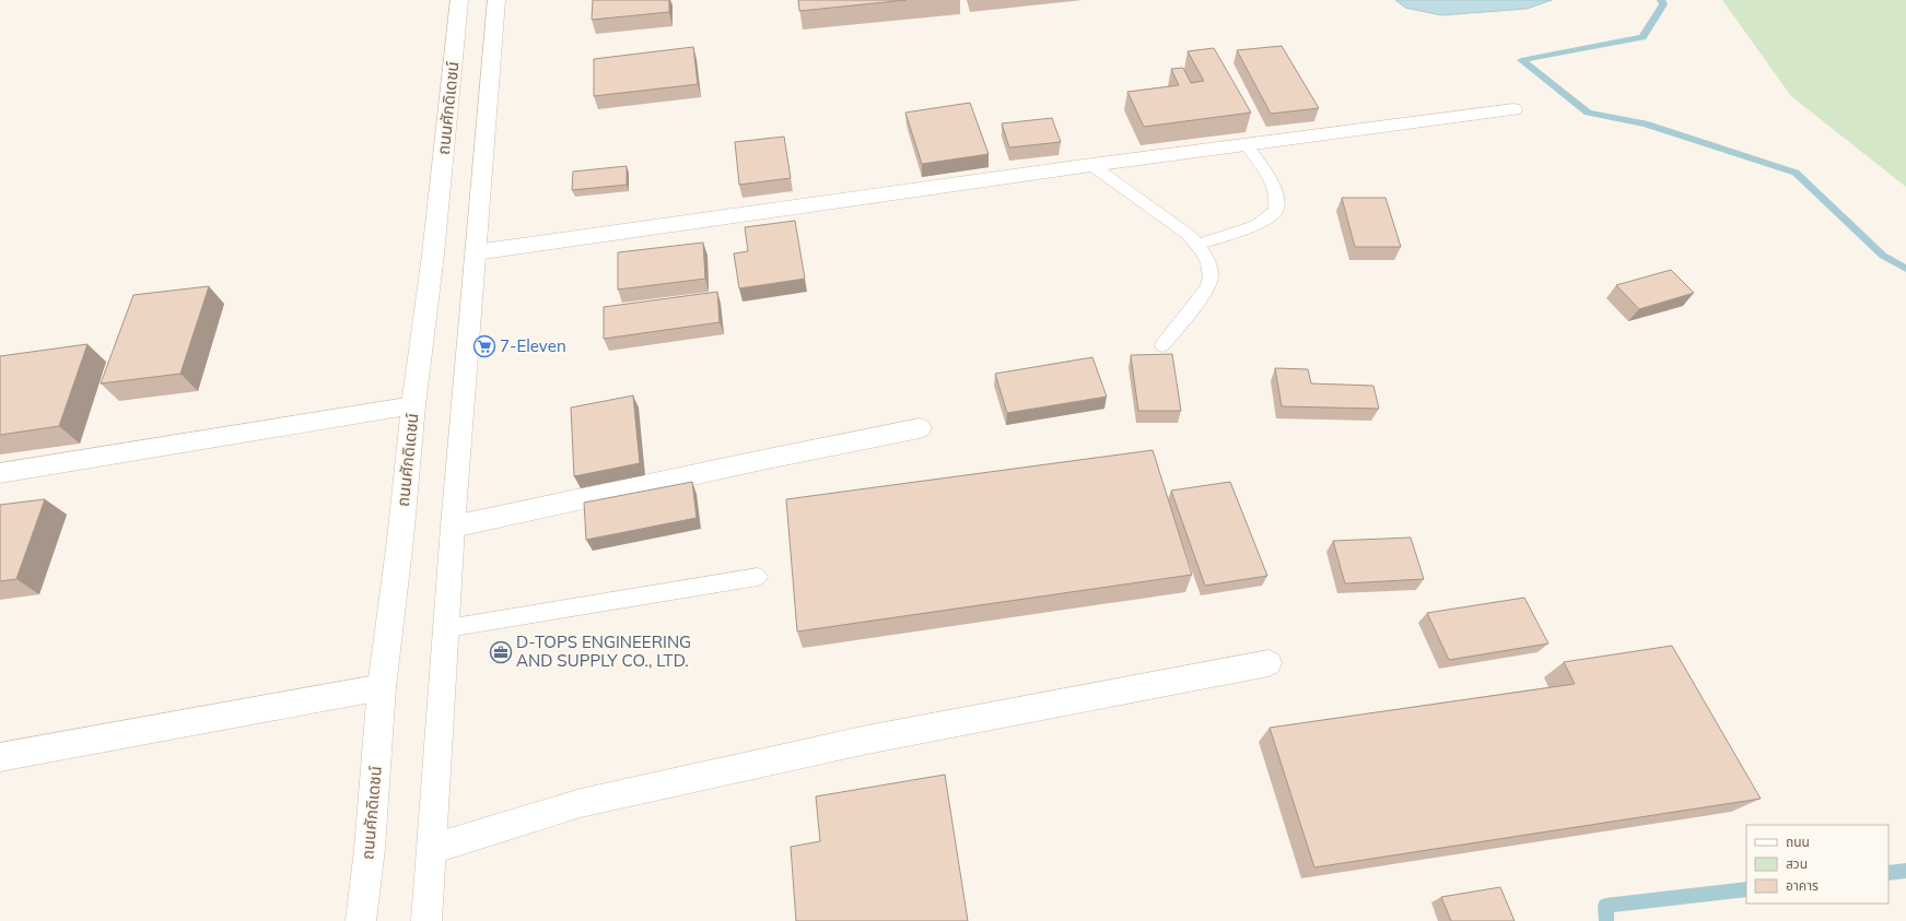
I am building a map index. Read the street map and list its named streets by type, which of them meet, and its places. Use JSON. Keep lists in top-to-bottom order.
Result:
{
  "streets": {
    "street": ["ถนนศักดิเดชน์"]
  },
  "places": {
    "supermarket": ["7-Eleven"],
    "office": ["D-TOPS ENGINEERING AND SUPPLY CO., LTD."]
  },
  "legend": ["ถนน", "สวน", "อาคาร"]
}
